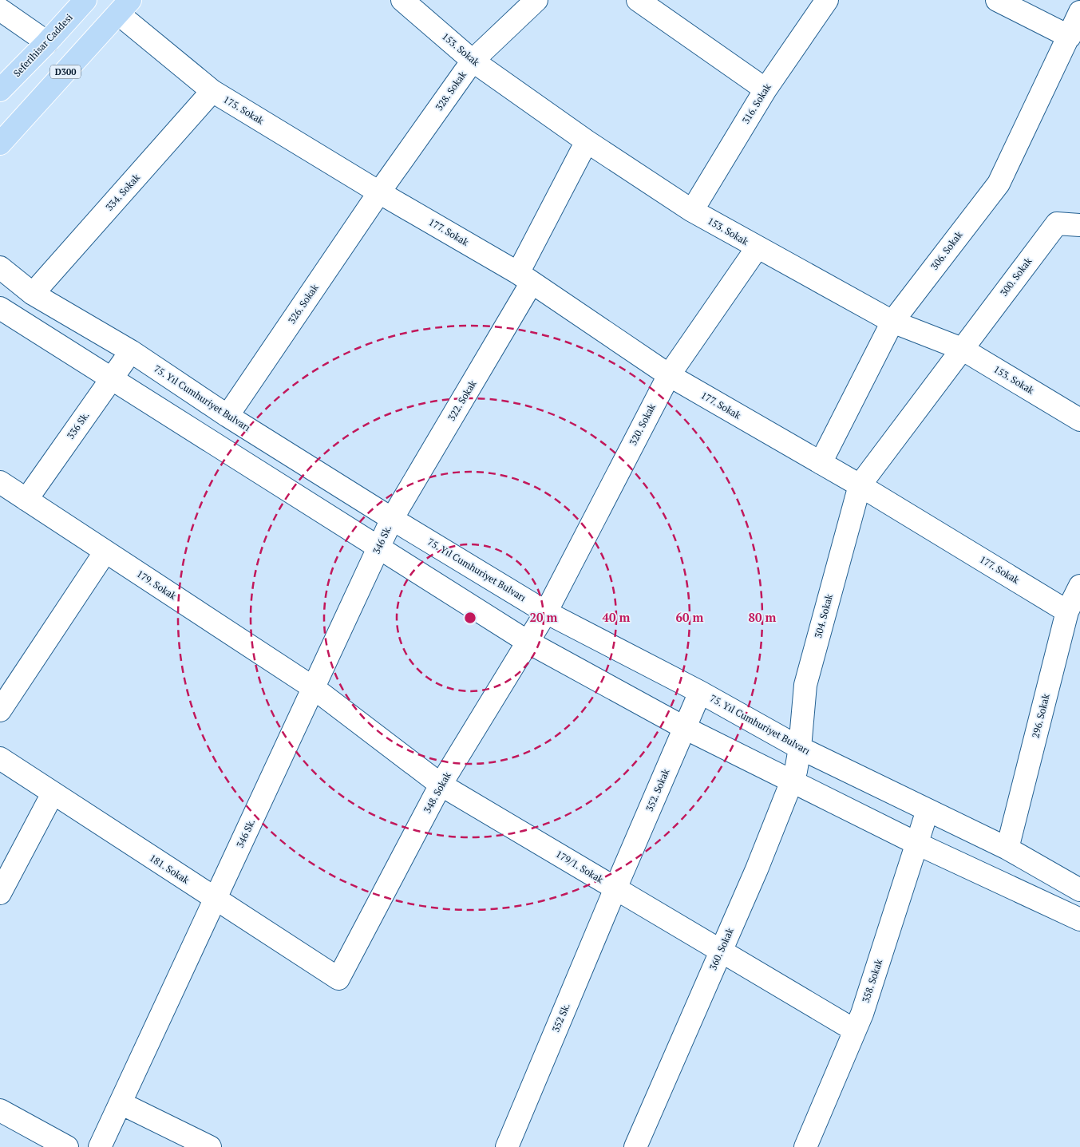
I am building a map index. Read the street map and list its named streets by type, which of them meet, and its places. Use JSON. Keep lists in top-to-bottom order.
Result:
{
  "streets": {
    "highway": ["Seferihisar Caddesi", "D300"],
    "street": [
      "153. Sokak",
      "328. Sokak",
      "316. Sokak",
      "175. Sokak",
      "334. Sokak",
      "177. Sokak",
      "306. Sokak",
      "300. Sokak",
      "326. Sokak",
      "75. Yıl Cumhuriyet Bulvarı",
      "322. Sokak",
      "320. Sokak",
      "336 Sk.",
      "346 Sk.",
      "179. Sokak",
      "304. Sokak",
      "296. Sokak",
      "352. Sokak",
      "348. Sokak",
      "179/1. Sokak",
      "181. Sokak",
      "360. Sokak",
      "358. Sokak",
      "352 Sk."
    ]
  },
  "crossings": [
    ["153. Sokak", "328. Sokak"],
    ["153. Sokak", "316. Sokak"],
    ["153. Sokak", "306. Sokak"],
    ["153. Sokak", "300. Sokak"],
    ["153. Sokak", "322. Sokak"],
    ["153. Sokak", "320. Sokak"],
    ["D300", "175. Sokak"],
    ["328. Sokak", "175. Sokak"],
    ["328. Sokak", "177. Sokak"],
    ["328. Sokak", "326. Sokak"],
    ["175. Sokak", "334. Sokak"],
    ["175. Sokak", "177. Sokak"],
    ["175. Sokak", "326. Sokak"],
    ["334. Sokak", "75. Yıl Cumhuriyet Bulvarı"],
    ["177. Sokak", "306. Sokak"],
    ["177. Sokak", "326. Sokak"],
    ["177. Sokak", "322. Sokak"],
    ["177. Sokak", "320. Sokak"],
    ["177. Sokak", "304. Sokak"],
    ["177. Sokak", "296. Sokak"],
    ["326. Sokak", "75. Yıl Cumhuriyet Bulvarı"],
    ["75. Yıl Cumhuriyet Bulvarı", "322. Sokak"],
    ["75. Yıl Cumhuriyet Bulvarı", "320. Sokak"],
    ["75. Yıl Cumhuriyet Bulvarı", "336 Sk."],
    ["75. Yıl Cumhuriyet Bulvarı", "346 Sk."],
    ["75. Yıl Cumhuriyet Bulvarı", "304. Sokak"],
    ["75. Yıl Cumhuriyet Bulvarı", "296. Sokak"],
    ["75. Yıl Cumhuriyet Bulvarı", "352. Sokak"],
    ["75. Yıl Cumhuriyet Bulvarı", "348. Sokak"],
    ["75. Yıl Cumhuriyet Bulvarı", "360. Sokak"],
    ["75. Yıl Cumhuriyet Bulvarı", "358. Sokak"],
    ["322. Sokak", "346 Sk."],
    ["320. Sokak", "348. Sokak"],
    ["336 Sk.", "179. Sokak"],
    ["346 Sk.", "179. Sokak"],
    ["346 Sk.", "179/1. Sokak"],
    ["346 Sk.", "181. Sokak"],
    ["179. Sokak", "179/1. Sokak"],
    ["304. Sokak", "360. Sokak"],
    ["352. Sokak", "179/1. Sokak"],
    ["352. Sokak", "352 Sk."],
    ["348. Sokak", "179/1. Sokak"],
    ["348. Sokak", "181. Sokak"],
    ["179/1. Sokak", "360. Sokak"],
    ["179/1. Sokak", "358. Sokak"],
    ["179/1. Sokak", "352 Sk."]
  ],
  "rings": [
    "20 m",
    "40 m",
    "60 m",
    "80 m"
  ]
}
